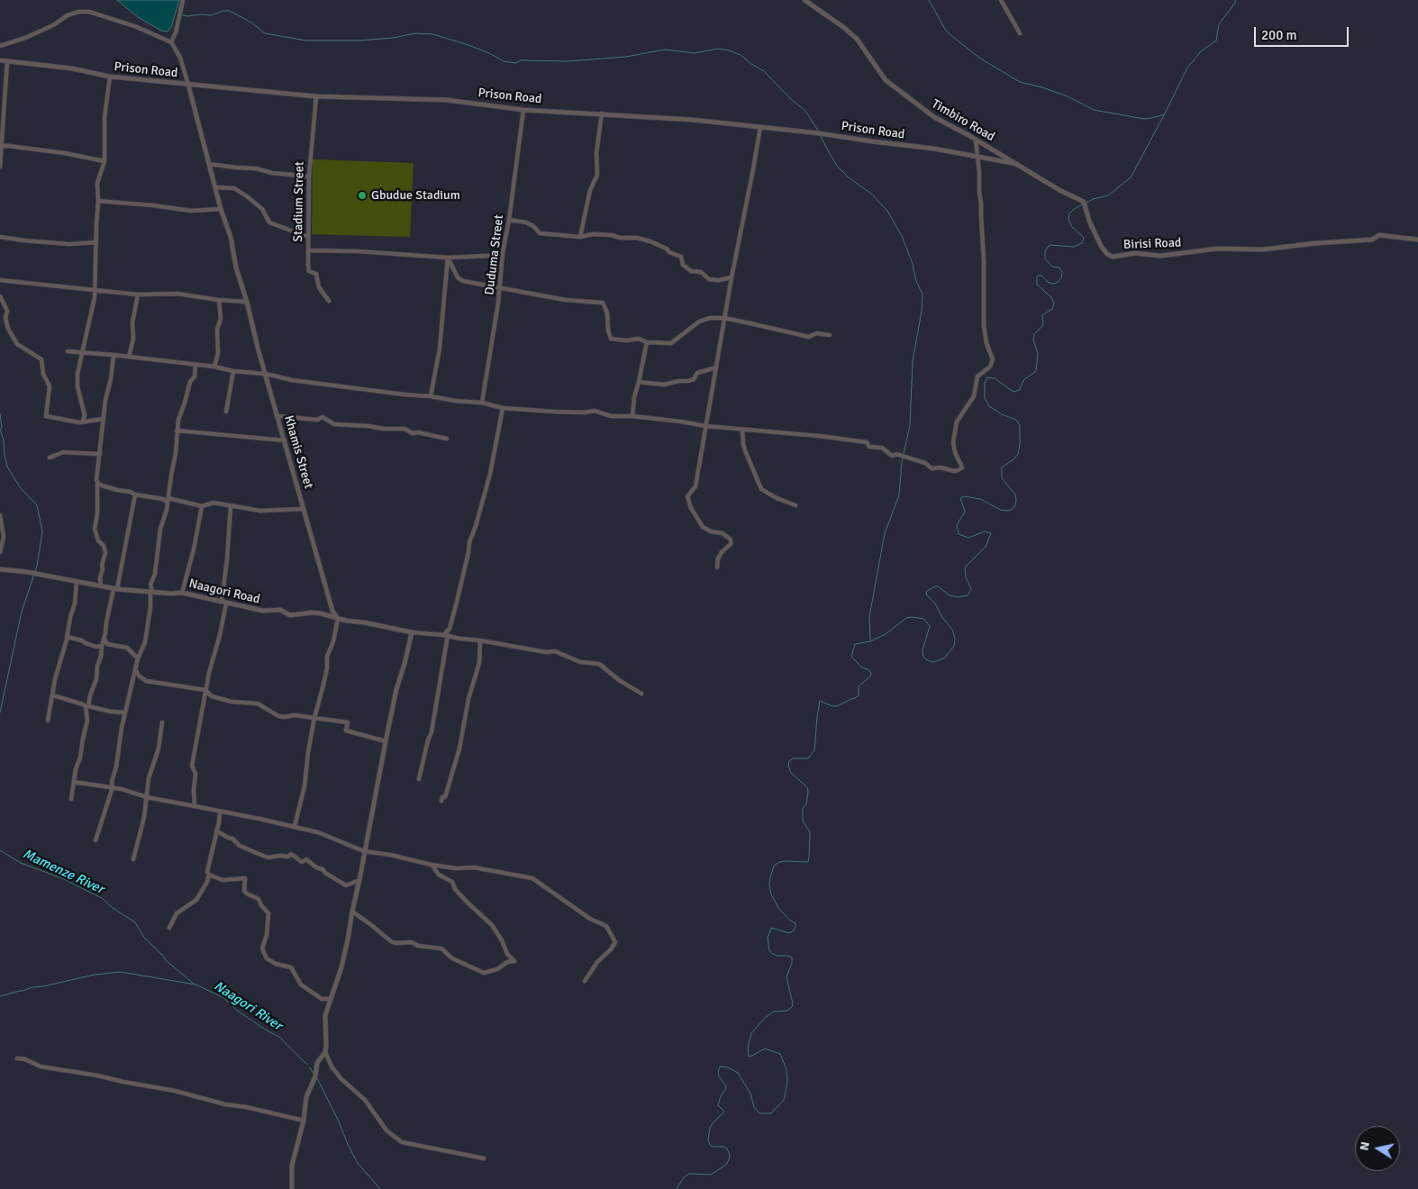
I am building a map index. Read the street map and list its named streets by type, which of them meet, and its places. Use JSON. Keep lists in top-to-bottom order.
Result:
{
  "streets": {
    "street": [
      "Prison Road",
      "Timbiro Road",
      "Stadium Street",
      "Birisi Road",
      "Duduma Street",
      "Khamis Street",
      "Naagori Road"
    ]
  },
  "crossings": [
    ["Prison Road", "Timbiro Road"],
    ["Prison Road", "Stadium Street"],
    ["Prison Road", "Birisi Road"],
    ["Prison Road", "Duduma Street"],
    ["Prison Road", "Khamis Street"],
    ["Timbiro Road", "Birisi Road"],
    ["Khamis Street", "Naagori Road"]
  ],
  "water": ["Mamenze River", "Naagori River"],
  "places": ["Gbudue Stadium"],
  "scale_bar": "200 m",
  "north": "left"
}
